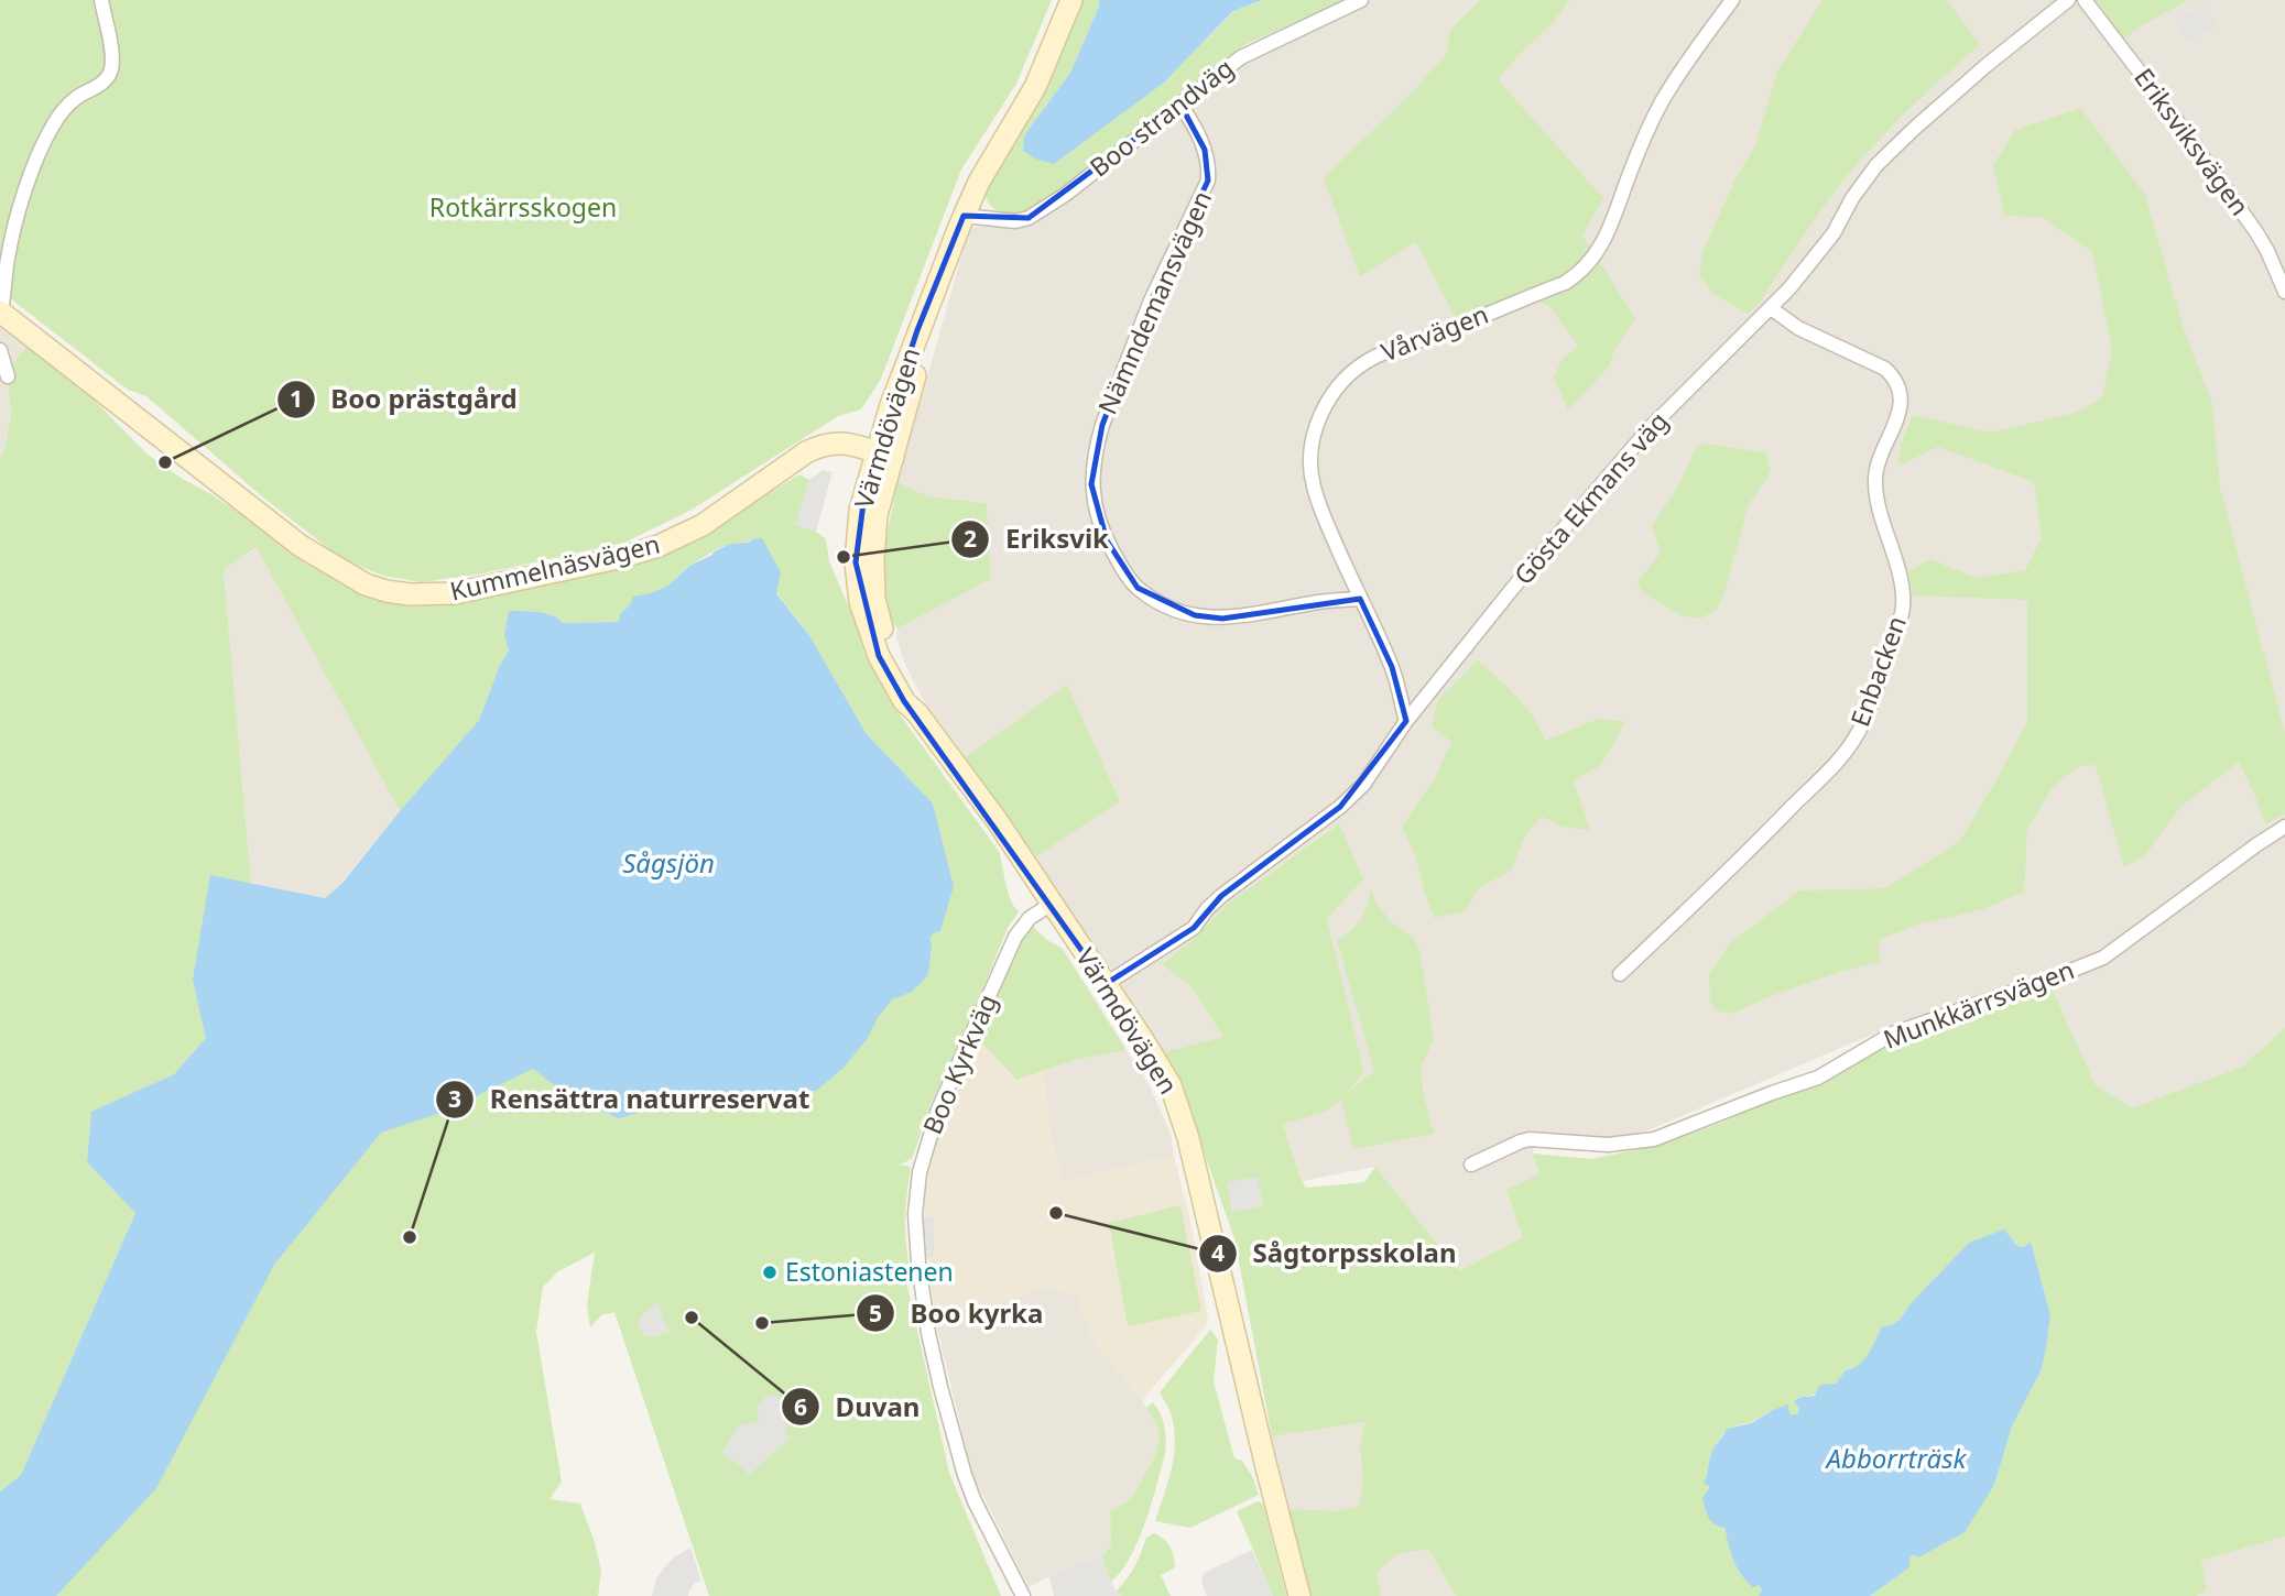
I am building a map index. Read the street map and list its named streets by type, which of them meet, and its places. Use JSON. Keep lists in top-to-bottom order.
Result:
{
  "streets": {
    "main road": ["Värmdövägen", "Kummelnäsvägen"],
    "street": [
      "Boo strandväg",
      "Eriksviksvägen",
      "Nämndemansvägen",
      "Vårvägen",
      "Gösta Ekmans väg",
      "Enbacken",
      "Munkkärrsvägen",
      "Boo Kyrkväg"
    ]
  },
  "crossings": [
    ["Boo strandväg", "Nämndemansvägen"],
    ["Boo strandväg", "Värmdövägen"],
    ["Nämndemansvägen", "Vårvägen"],
    ["Vårvägen", "Gösta Ekmans väg"],
    ["Värmdövägen", "Gösta Ekmans väg"],
    ["Värmdövägen", "Kummelnäsvägen"],
    ["Värmdövägen", "Boo Kyrkväg"],
    ["Gösta Ekmans väg", "Enbacken"]
  ],
  "water": ["Sågsjön", "Abborrträsk"],
  "parks": ["Rotkärrsskogen"],
  "places": [
    "Boo prästgård",
    "Eriksvik",
    "Sågtorpsskolan",
    "Rensättra naturreservat",
    "Estoniastenen",
    "Duvan",
    "Boo kyrka"
  ]
}
